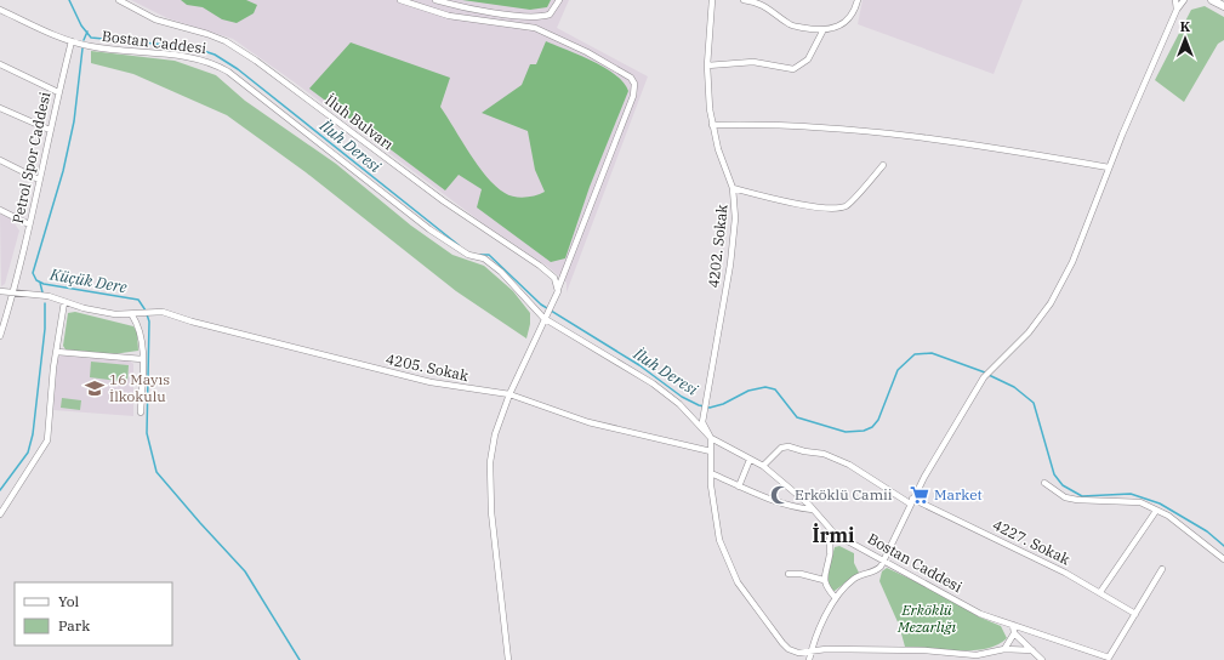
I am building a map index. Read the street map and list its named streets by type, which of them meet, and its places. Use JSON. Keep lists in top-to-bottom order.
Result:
{
  "streets": {
    "street": [
      "Bostan Caddesi",
      "İluh Bulvarı",
      "Petrol Spor Caddesi",
      "4202. Sokak",
      "4205. Sokak",
      "4227. Sokak"
    ]
  },
  "crossings": [
    ["Bostan Caddesi", "Petrol Spor Caddesi"],
    ["Bostan Caddesi", "4202. Sokak"],
    ["Bostan Caddesi", "4227. Sokak"],
    ["Petrol Spor Caddesi", "4205. Sokak"],
    ["4202. Sokak", "4205. Sokak"]
  ],
  "districts": ["İrmi"],
  "water": ["İluh Deresi", "Küçük Dere"],
  "parks": ["Erköklü Mezarlığı"],
  "places": {
    "school or university": ["16 Mayıs İlkokulu"],
    "mosque": ["Erköklü Camii"],
    "supermarket": ["Market"]
  },
  "legend": ["Yol", "Park"],
  "north": "top"
}
